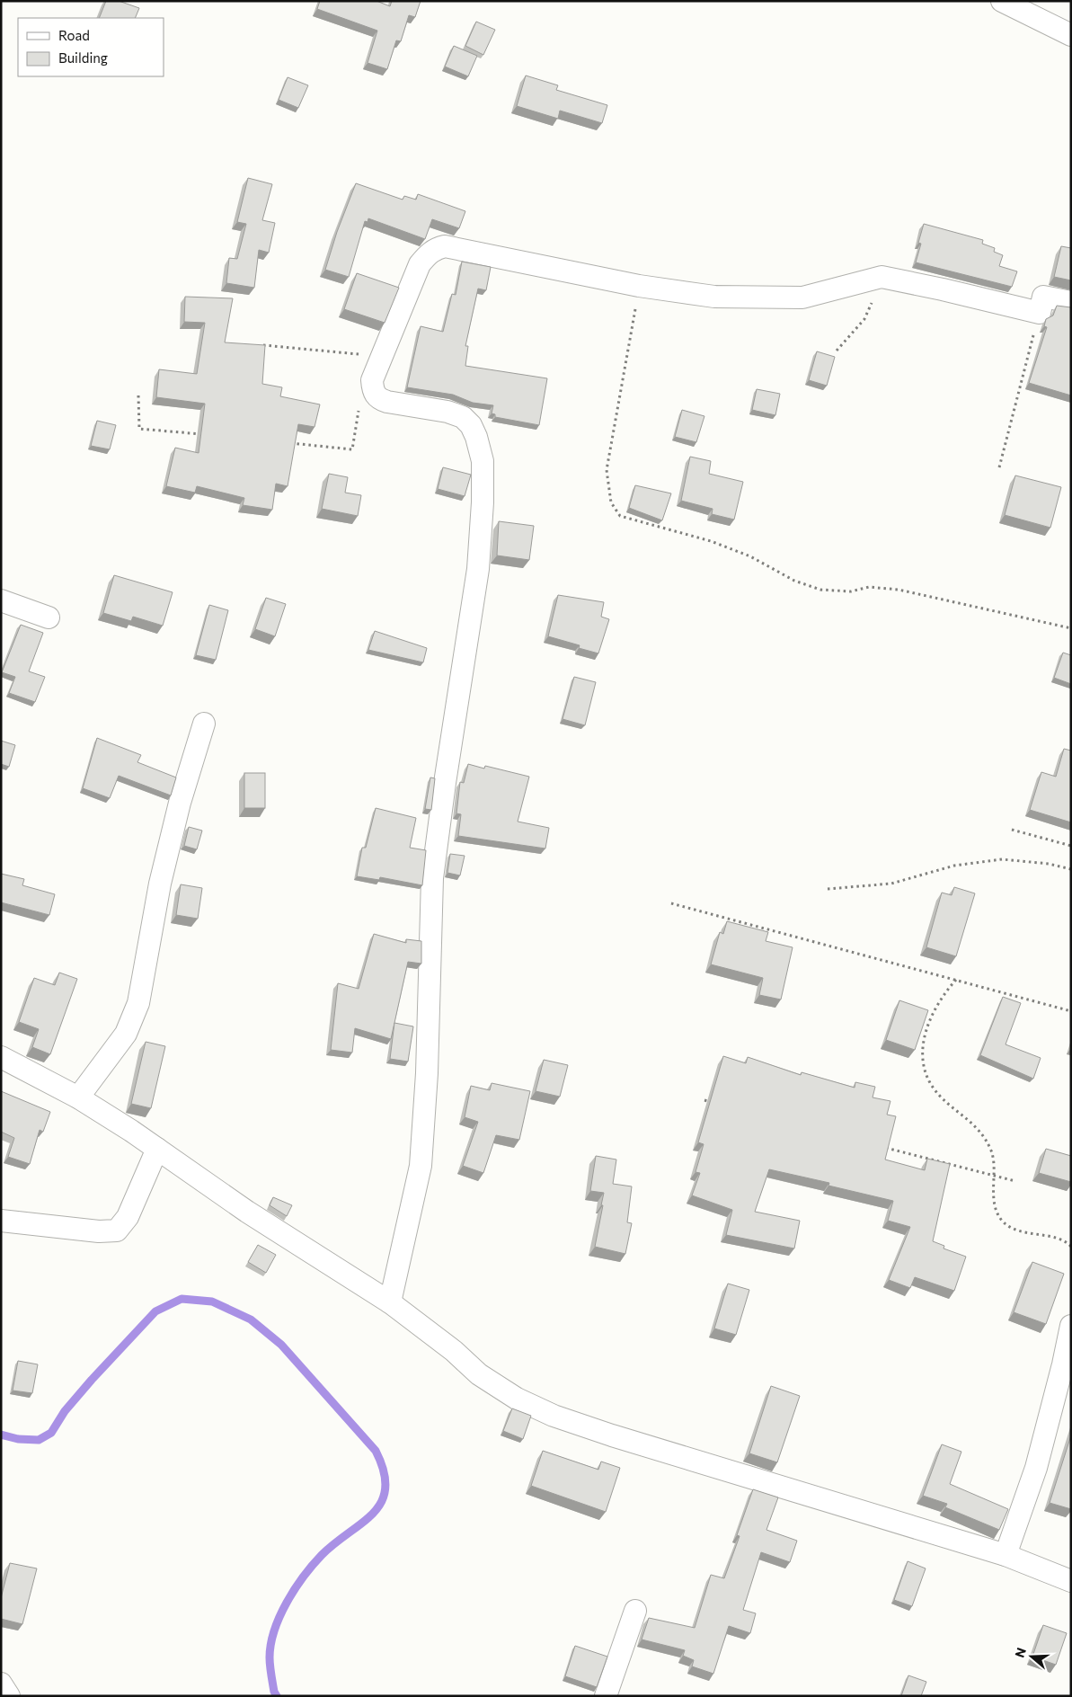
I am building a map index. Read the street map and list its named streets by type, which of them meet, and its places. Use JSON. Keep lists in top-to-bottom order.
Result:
{
  "legend": ["Road", "Building"],
  "north": "left"
}
